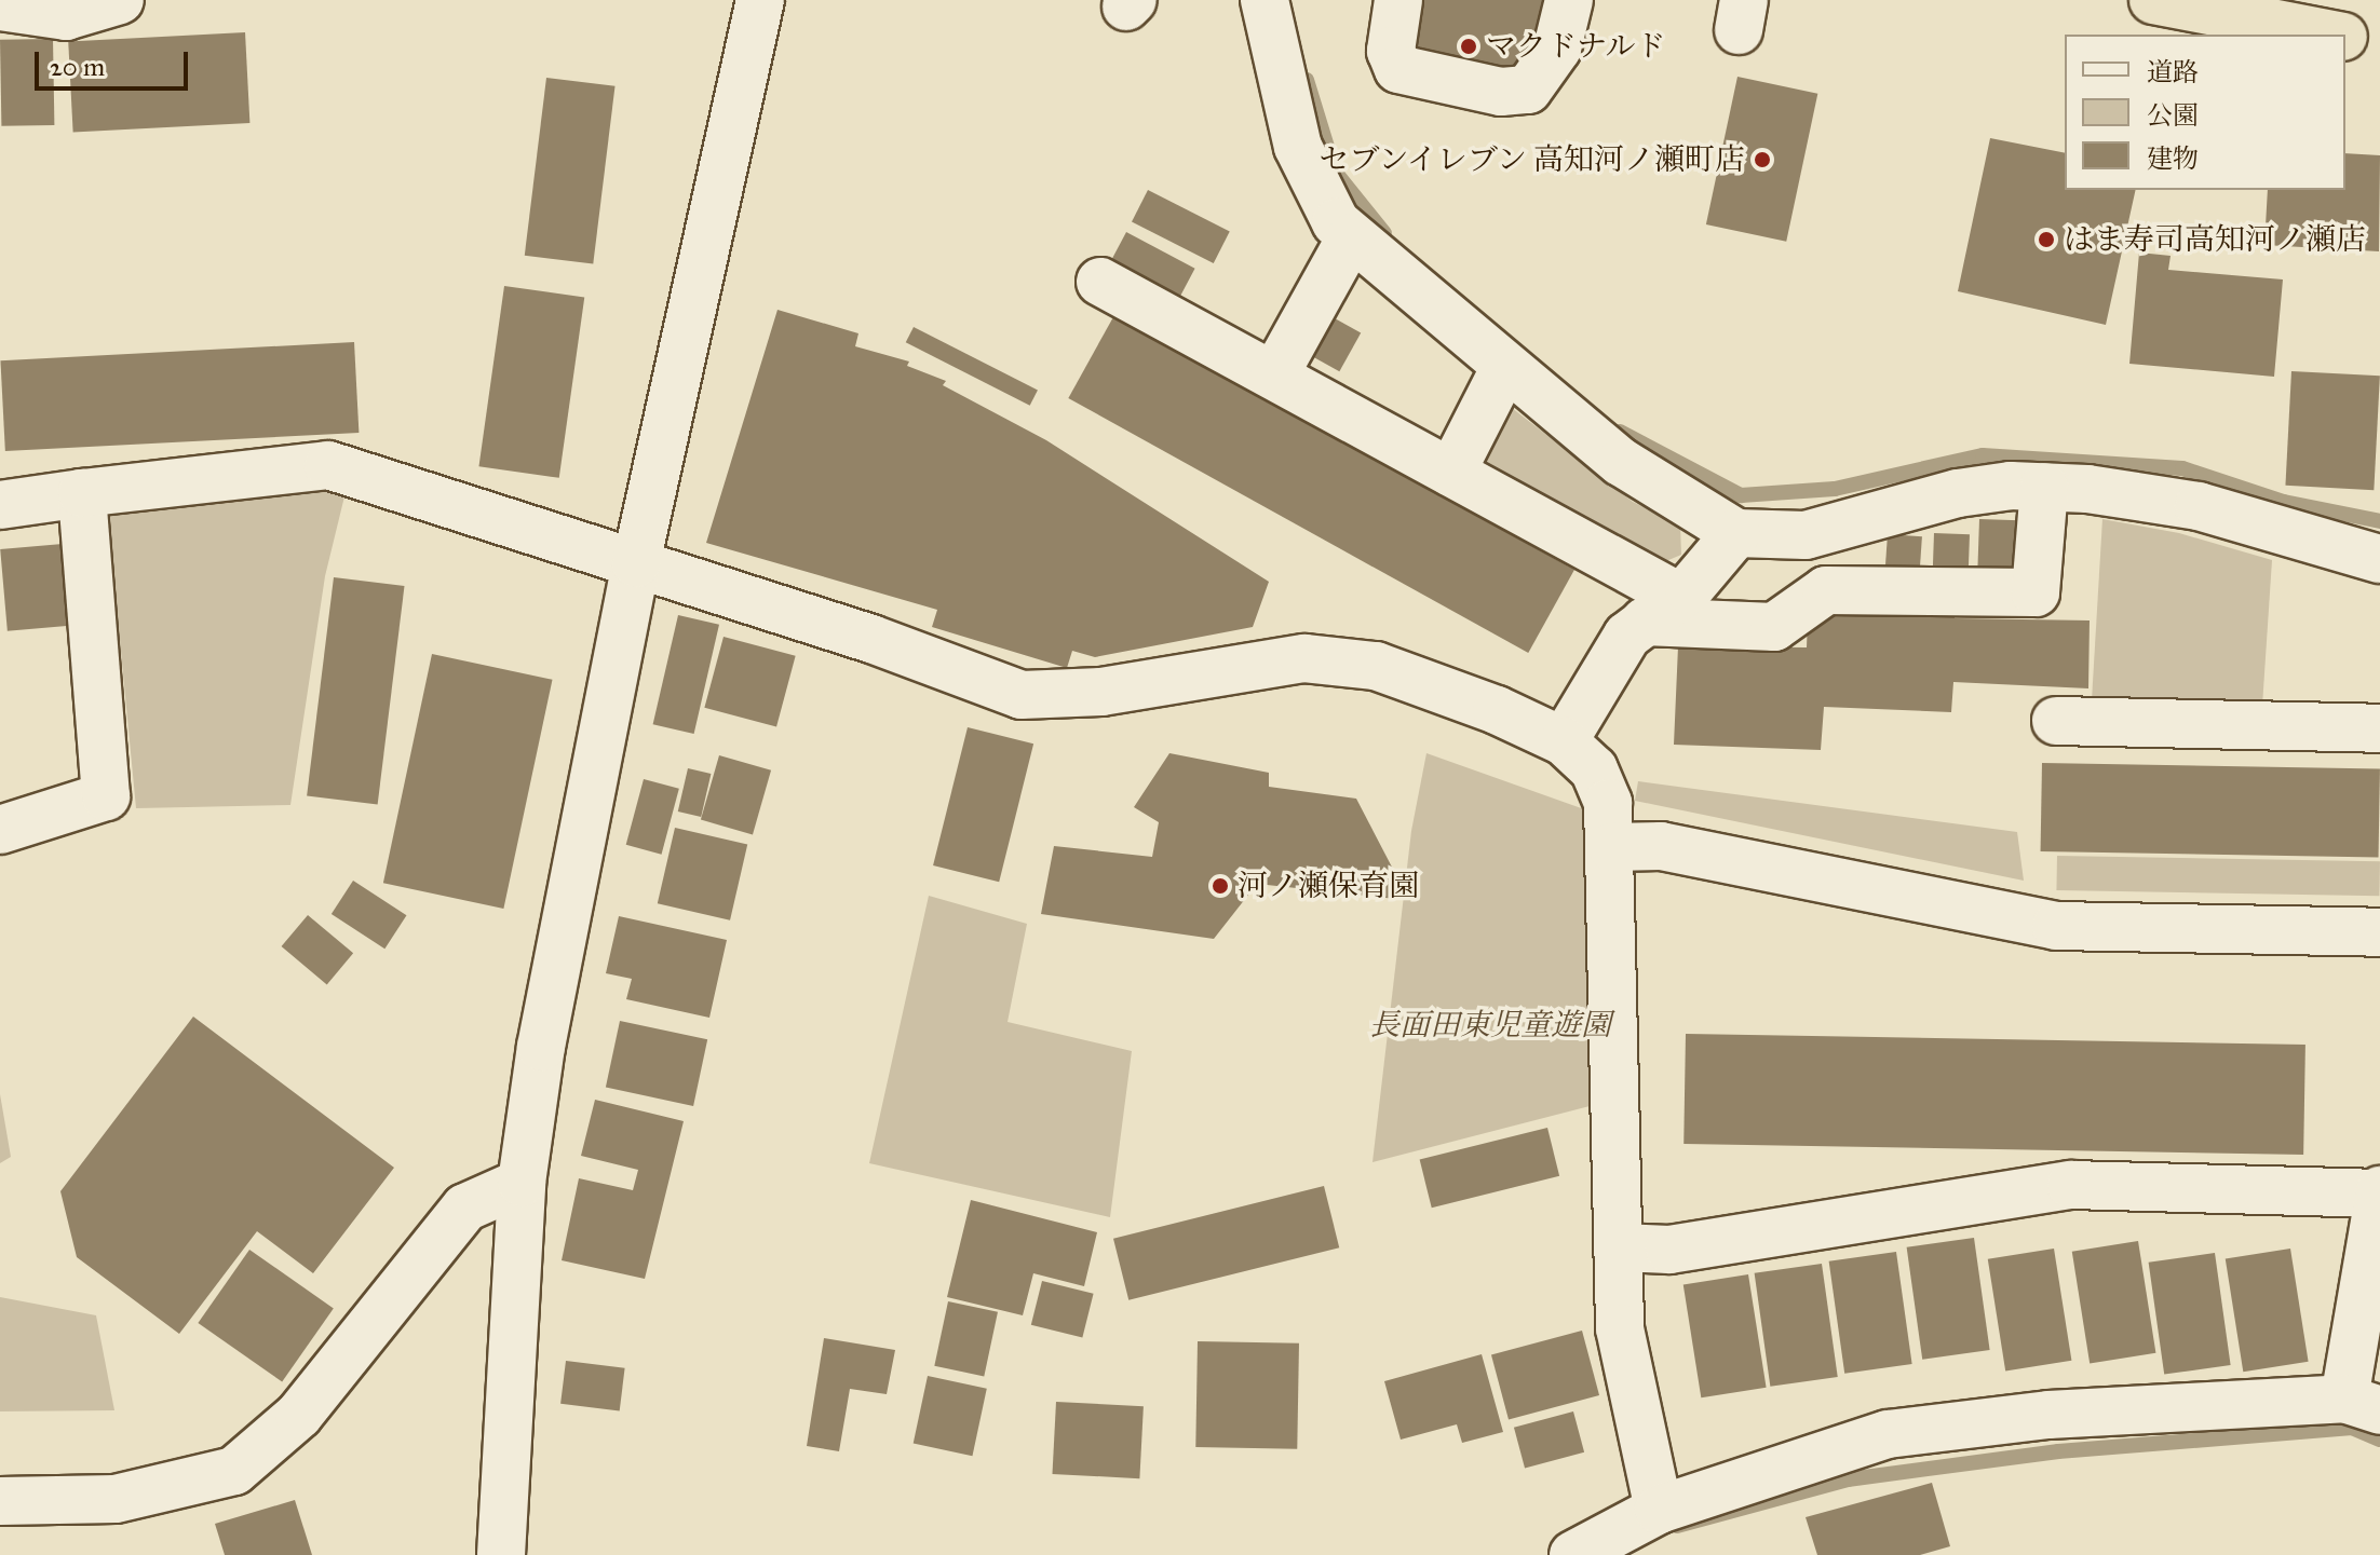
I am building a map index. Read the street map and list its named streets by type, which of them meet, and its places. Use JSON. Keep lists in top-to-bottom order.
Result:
{
  "parks": ["長面田東児童遊園"],
  "places": [
    "マクドナルド",
    "セブンイレブン 高知河ノ瀬町店",
    "はま寿司高知河ノ瀬店",
    "河ノ瀬保育園"
  ],
  "legend": ["道路", "公園", "建物"],
  "scale_bar": "20 m"
}
